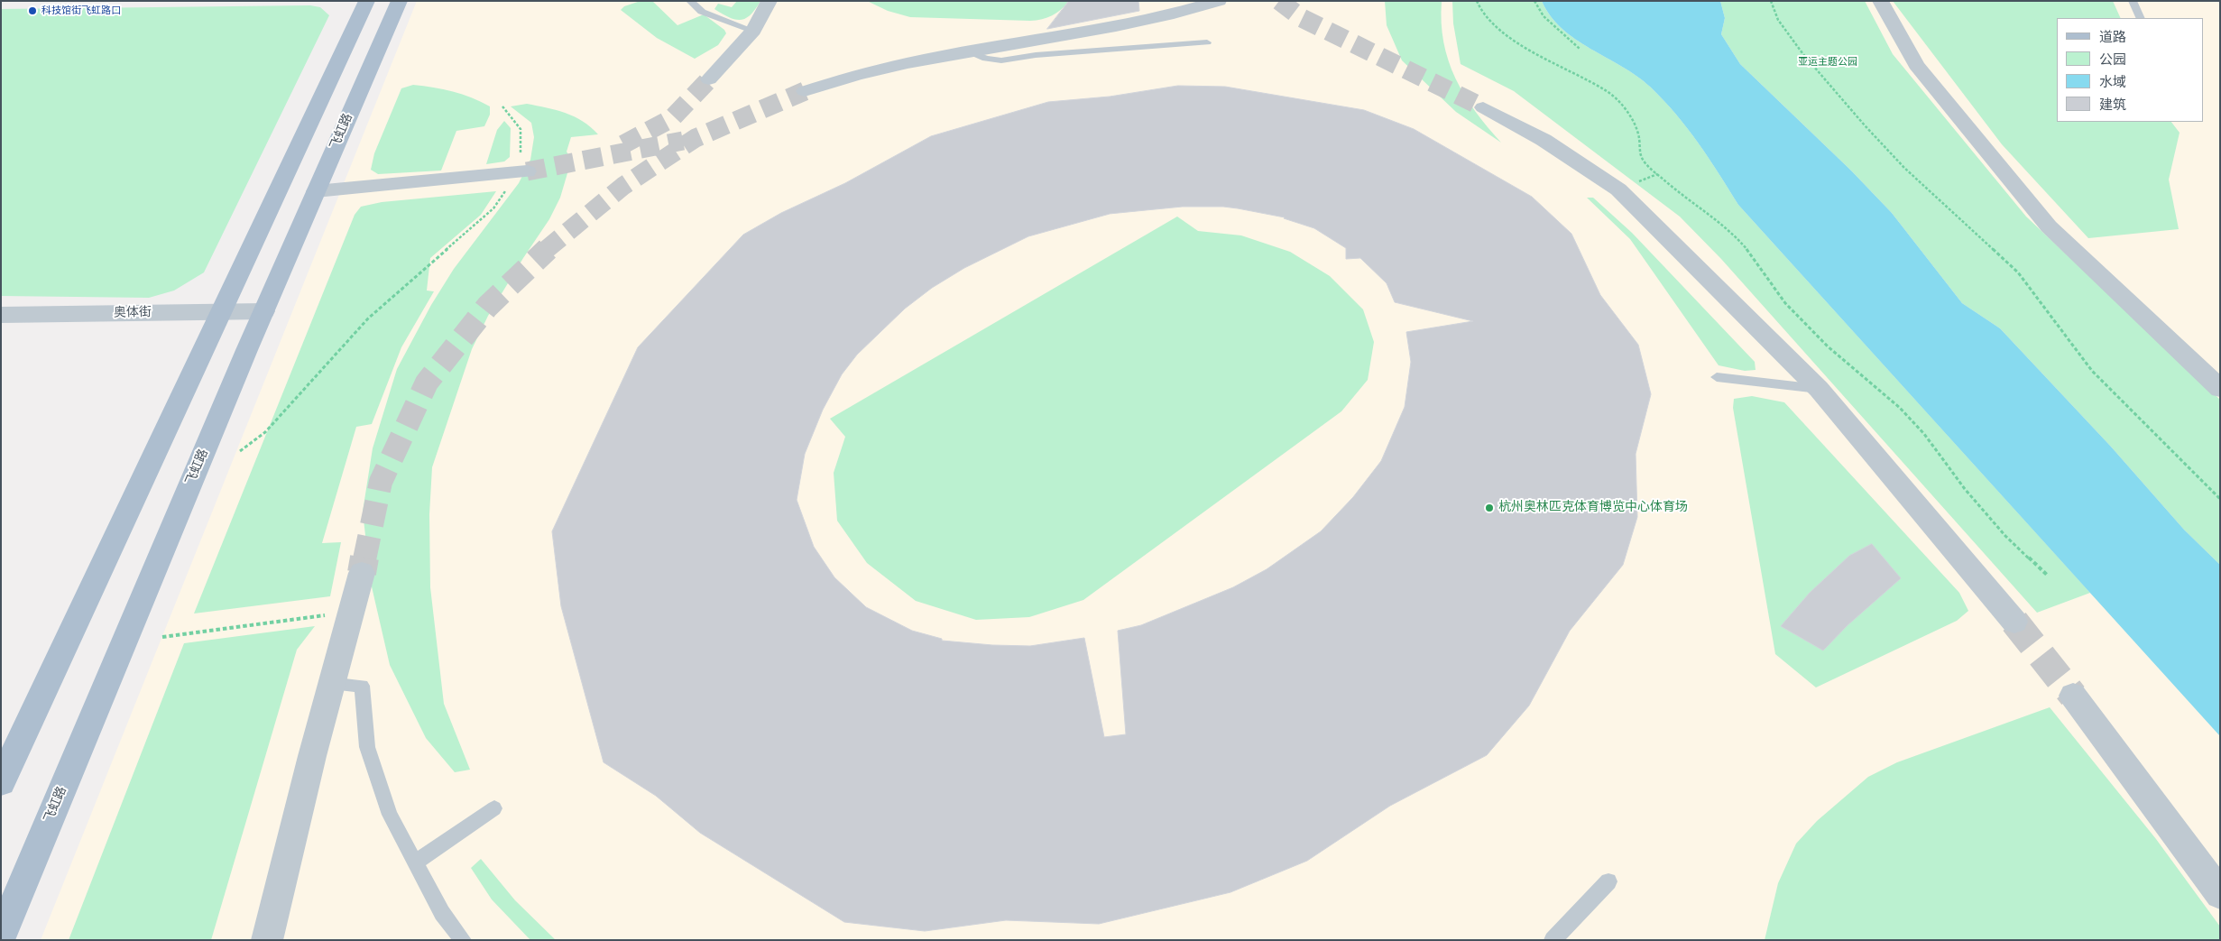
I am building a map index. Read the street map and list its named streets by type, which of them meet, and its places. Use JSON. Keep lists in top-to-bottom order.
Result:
{
  "streets": {
    "main road": ["飞虹路"],
    "street": ["奥体街"]
  },
  "crossings": [
    ["飞虹路", "奥体街"]
  ],
  "parks": ["亚运主题公园"],
  "places": ["科技馆街飞虹路口", "杭州奥林匹克体育博览中心体育场"],
  "legend": [
    "道路",
    "公园",
    "水域",
    "建筑"
  ]
}
